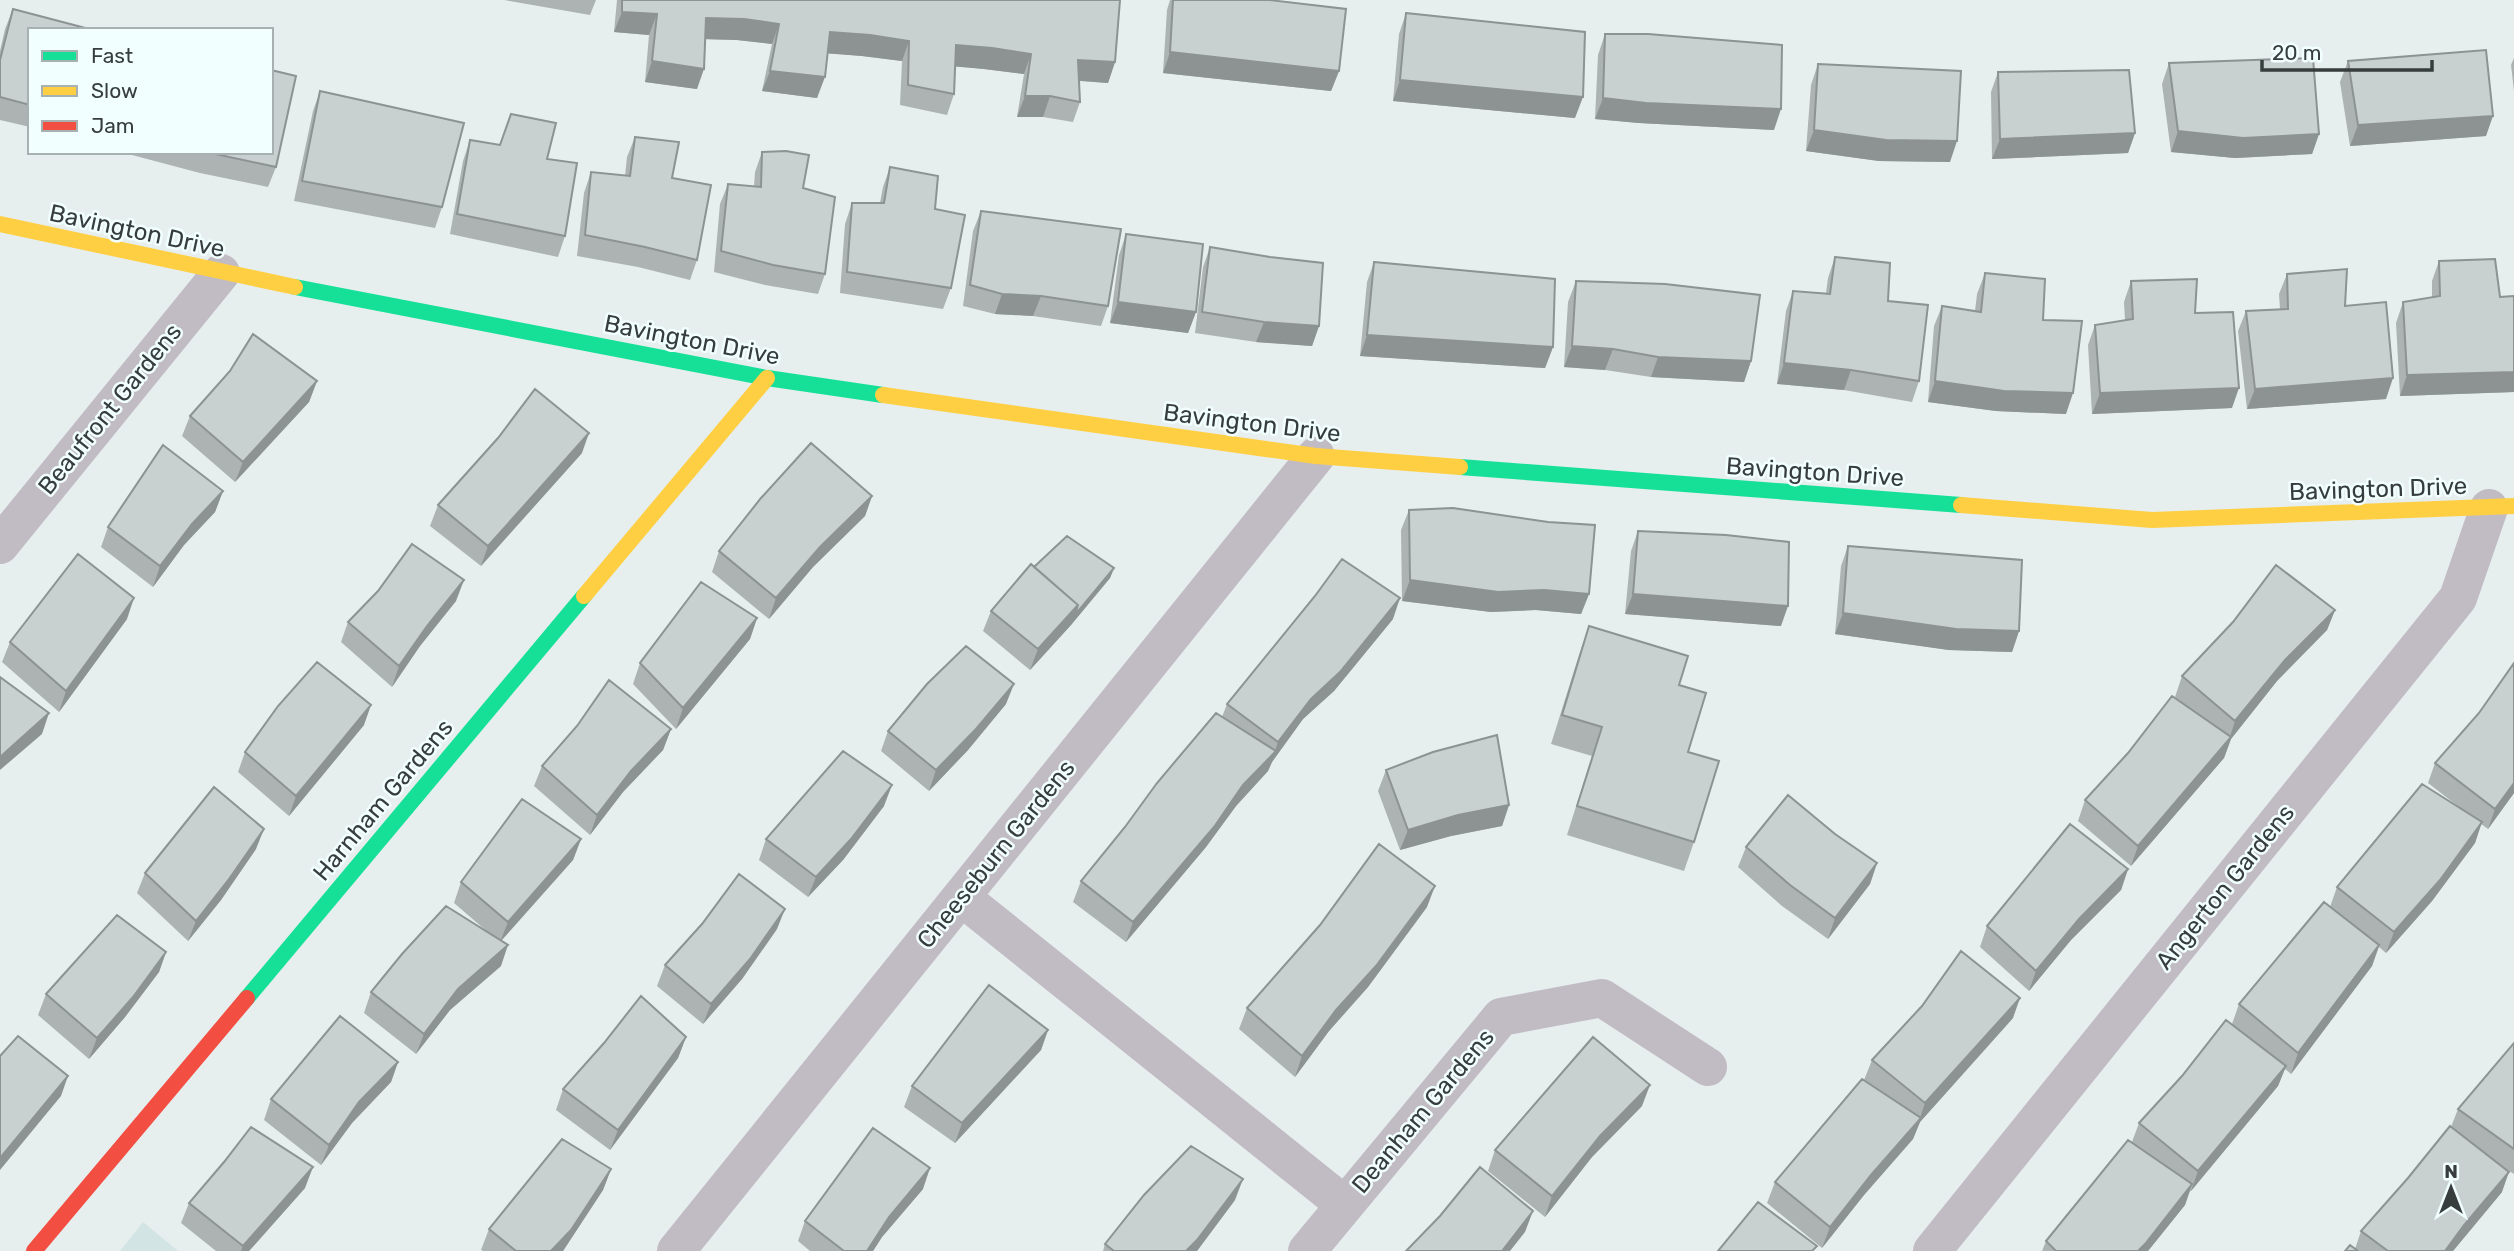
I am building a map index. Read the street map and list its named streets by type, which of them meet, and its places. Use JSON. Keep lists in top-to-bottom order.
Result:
{
  "streets": {
    "street": [
      "Bavington Drive",
      "Beaufront Gardens",
      "Harnham Gardens",
      "Cheeseburn Gardens",
      "Angerton Gardens",
      "Deanham Gardens"
    ]
  },
  "crossings": [
    ["Bavington Drive", "Beaufront Gardens"],
    ["Bavington Drive", "Harnham Gardens"],
    ["Bavington Drive", "Cheeseburn Gardens"],
    ["Bavington Drive", "Angerton Gardens"]
  ],
  "legend": ["Fast", "Slow", "Jam"],
  "scale_bar": "20 m",
  "north": "top"
}
